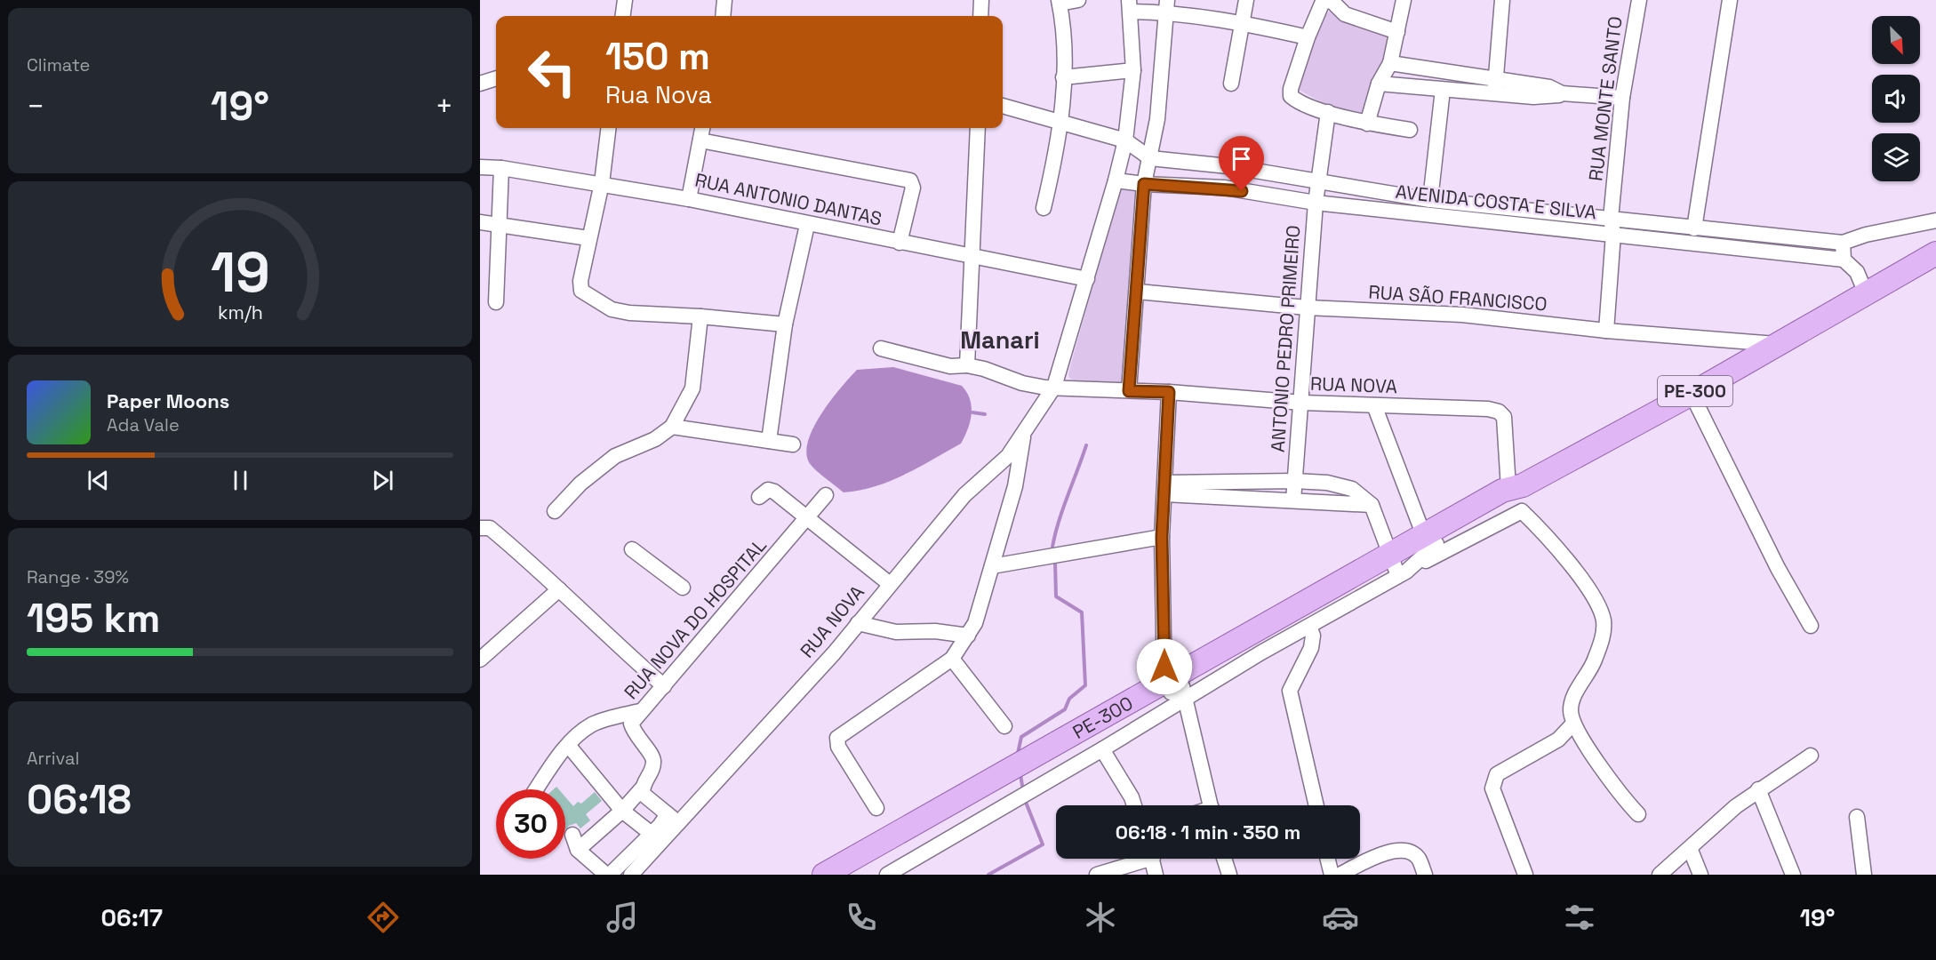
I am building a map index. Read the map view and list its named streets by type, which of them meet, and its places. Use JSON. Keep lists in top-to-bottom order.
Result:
{
  "streets": {
    "main road": ["PE-300"],
    "street": [
      "RUA MONTE SANTO",
      "RUA ANTONIO DANTAS",
      "AVENIDA COSTA E SILVA",
      "RUA SÃO FRANCISCO",
      "ANTONIO PEDRO PRIMEIRO",
      "RUA NOVA",
      "RUA NOVA DO HOSPITAL"
    ]
  },
  "crossings": [
    ["RUA MONTE SANTO", "AVENIDA COSTA E SILVA"],
    ["RUA MONTE SANTO", "RUA SÃO FRANCISCO"],
    ["RUA ANTONIO DANTAS", "RUA NOVA"],
    ["AVENIDA COSTA E SILVA", "ANTONIO PEDRO PRIMEIRO"],
    ["AVENIDA COSTA E SILVA", "RUA NOVA"],
    ["RUA SÃO FRANCISCO", "ANTONIO PEDRO PRIMEIRO"],
    ["RUA SÃO FRANCISCO", "PE-300"],
    ["ANTONIO PEDRO PRIMEIRO", "RUA NOVA"],
    ["RUA NOVA", "PE-300"]
  ],
  "districts": ["Manari"],
  "north": "bottom right",
  "page": {
    "tile": [
      "Climate",
      ["Range · 39%", "195 km"],
      ["Arrival", "06:18"]
    ],
    "turn": ["150 m", "Rua Nova"],
    "heat": ["−", "19°", "+"],
    "song": ["Paper Moons", "Ada Vale"],
    "limit": "30",
    "trip": "06:18 · 1 min · 350 m",
    "tabs": ["06:17", "19°"],
    "gauge": ["19", "km/h"]
  }
}
